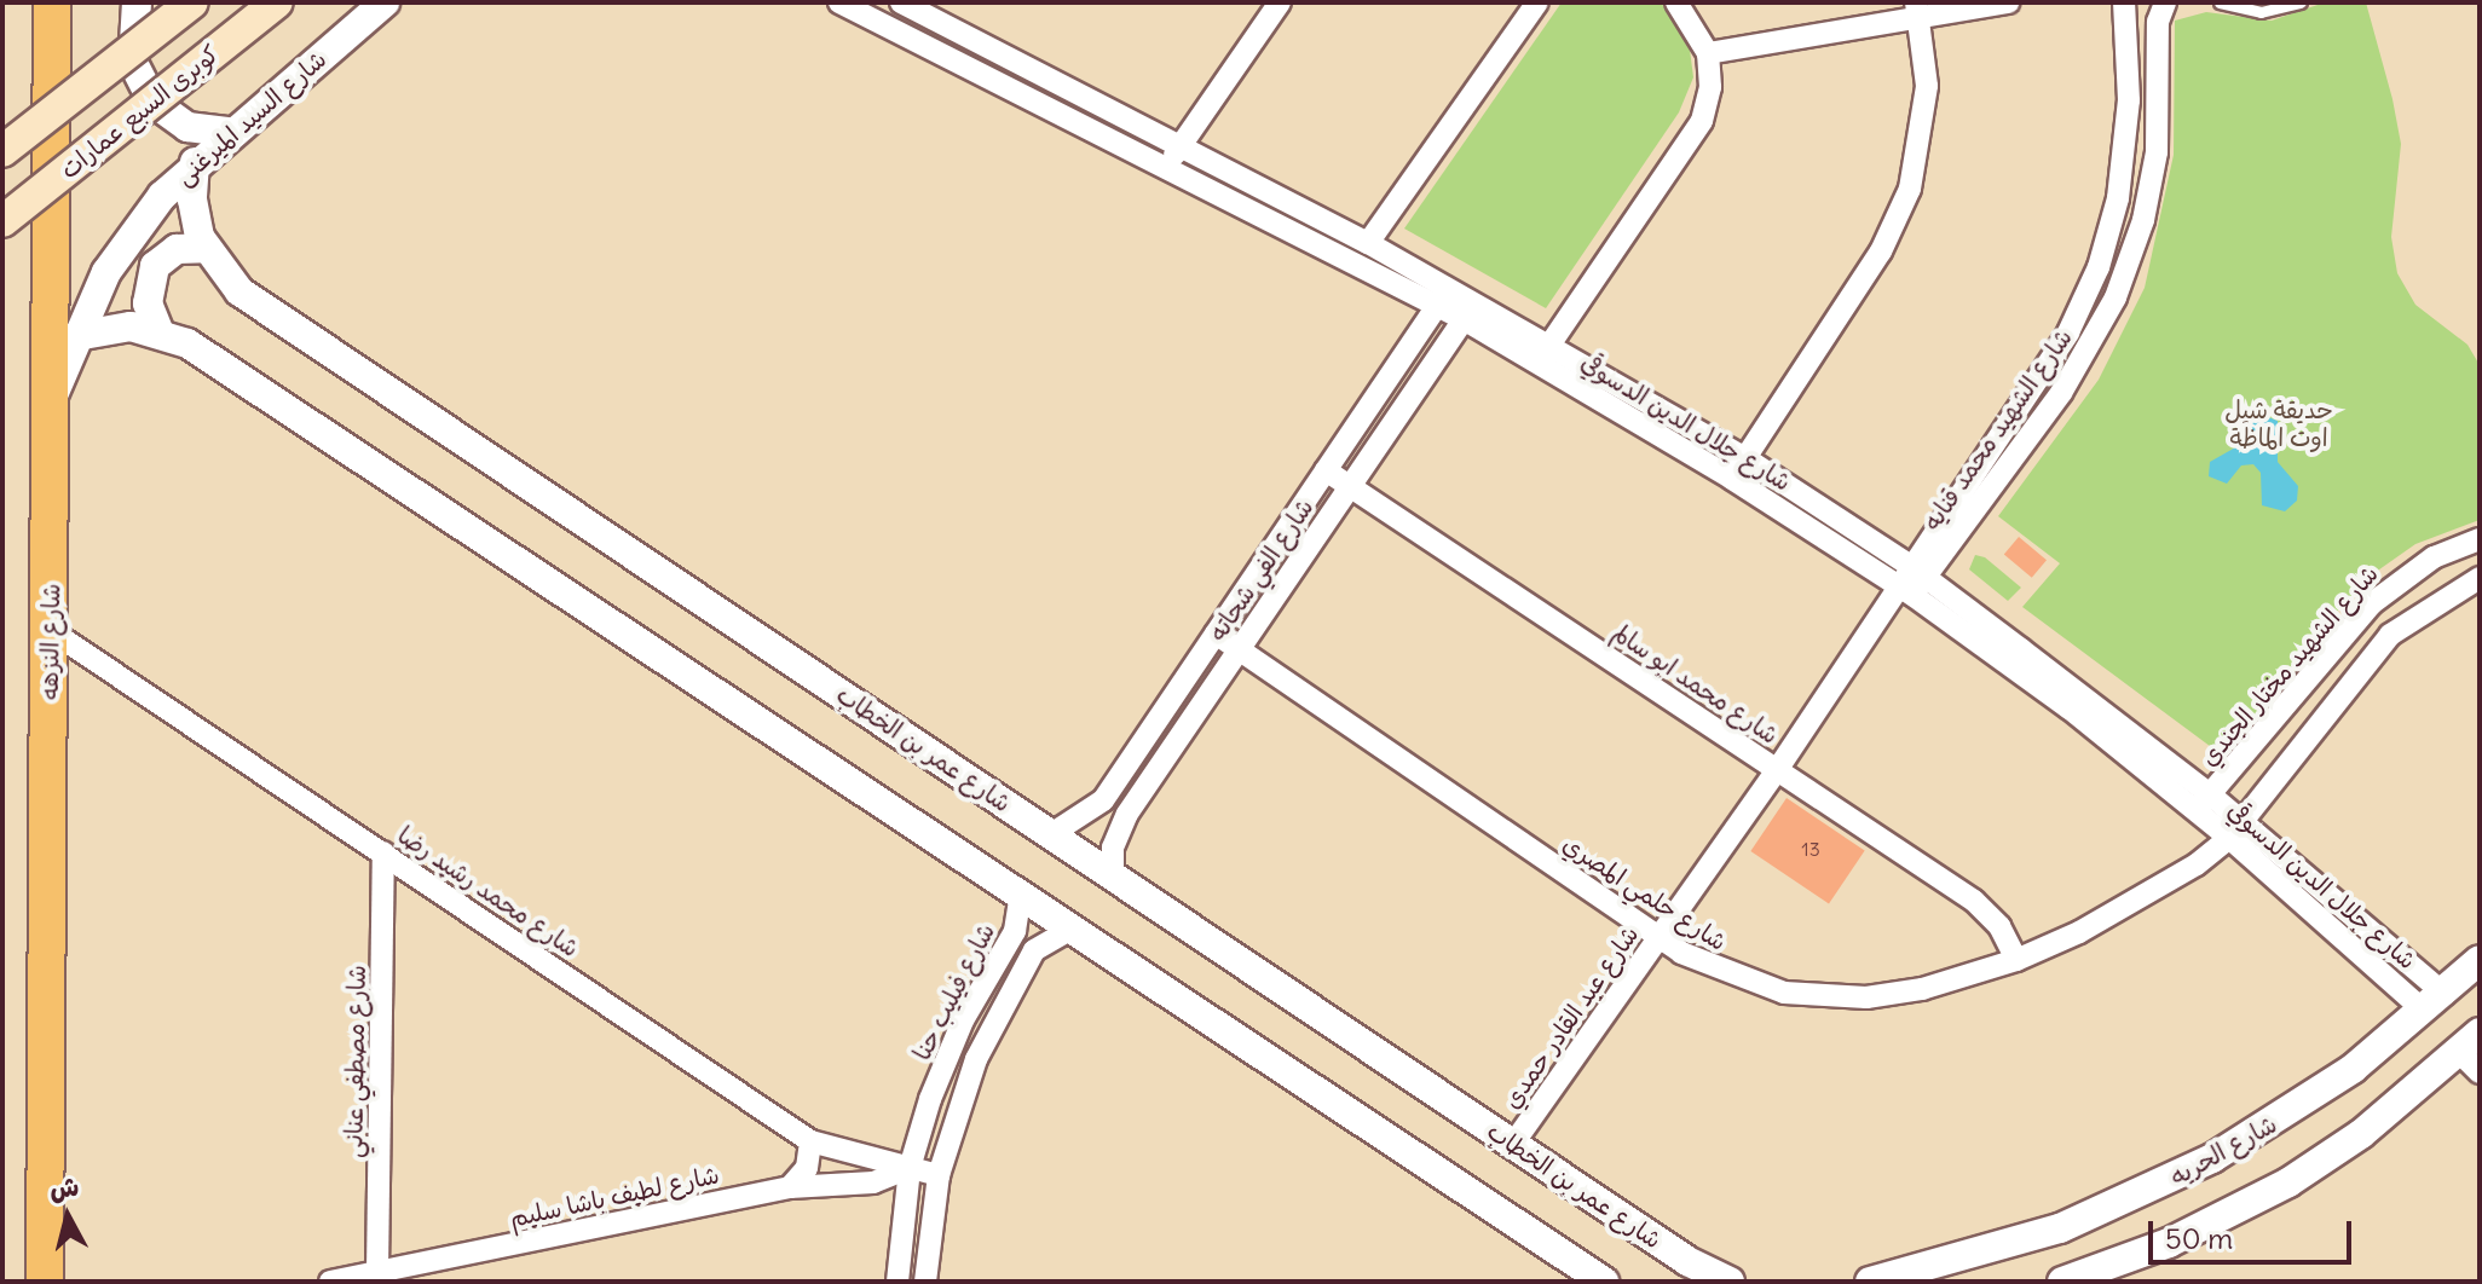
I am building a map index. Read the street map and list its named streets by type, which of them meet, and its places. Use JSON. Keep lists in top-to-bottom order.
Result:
{
  "streets": {
    "main road": ["كوبرى السبع عمارات", "شارع النزهه"],
    "street": [
      "شارع السيد الميرغنى",
      "شارع جلال الدين الدسوقي",
      "شارع الشهيد محمد قنايه",
      "شارع الفي شحاته",
      "شارع الشهيد مختار الجندي",
      "شارع محمد ابو سالم",
      "شارع عمر بن الخطاب",
      "شارع محمد رشيد رضا",
      "شارع حلمي المصري",
      "شارع فيليب حنا",
      "شارع عبد القادر حمدي",
      "شارع مصطفي عناني",
      "شارع الحريه",
      "شارع لطيف باشا سليم"
    ]
  },
  "crossings": [
    ["شارع السيد الميرغنى", "شارع النزهه"],
    ["شارع السيد الميرغنى", "شارع عمر بن الخطاب"],
    ["شارع جلال الدين الدسوقي", "شارع الشهيد محمد قنايه"],
    ["شارع جلال الدين الدسوقي", "شارع الفي شحاته"],
    ["شارع جلال الدين الدسوقي", "شارع الشهيد مختار الجندي"],
    ["شارع جلال الدين الدسوقي", "شارع حلمي المصري"],
    ["شارع جلال الدين الدسوقي", "شارع عبد القادر حمدي"],
    ["شارع جلال الدين الدسوقي", "شارع الحريه"],
    ["شارع الشهيد محمد قنايه", "شارع عبد القادر حمدي"],
    ["شارع الفي شحاته", "شارع محمد ابو سالم"],
    ["شارع الفي شحاته", "شارع عمر بن الخطاب"],
    ["شارع الفي شحاته", "شارع حلمي المصري"],
    ["شارع النزهه", "شارع محمد رشيد رضا"],
    ["شارع محمد ابو سالم", "شارع حلمي المصري"],
    ["شارع محمد ابو سالم", "شارع عبد القادر حمدي"],
    ["شارع عمر بن الخطاب", "شارع عبد القادر حمدي"],
    ["شارع محمد رشيد رضا", "شارع فيليب حنا"],
    ["شارع محمد رشيد رضا", "شارع مصطفي عناني"],
    ["شارع محمد رشيد رضا", "شارع لطيف باشا سليم"],
    ["شارع حلمي المصري", "شارع عبد القادر حمدي"],
    ["شارع فيليب حنا", "شارع لطيف باشا سليم"],
    ["شارع مصطفي عناني", "شارع لطيف باشا سليم"]
  ],
  "parks": ["حديقة شيل اوت الماظة"],
  "house_numbers": ["13"],
  "scale_bar": "50 m",
  "north": "top"
}
